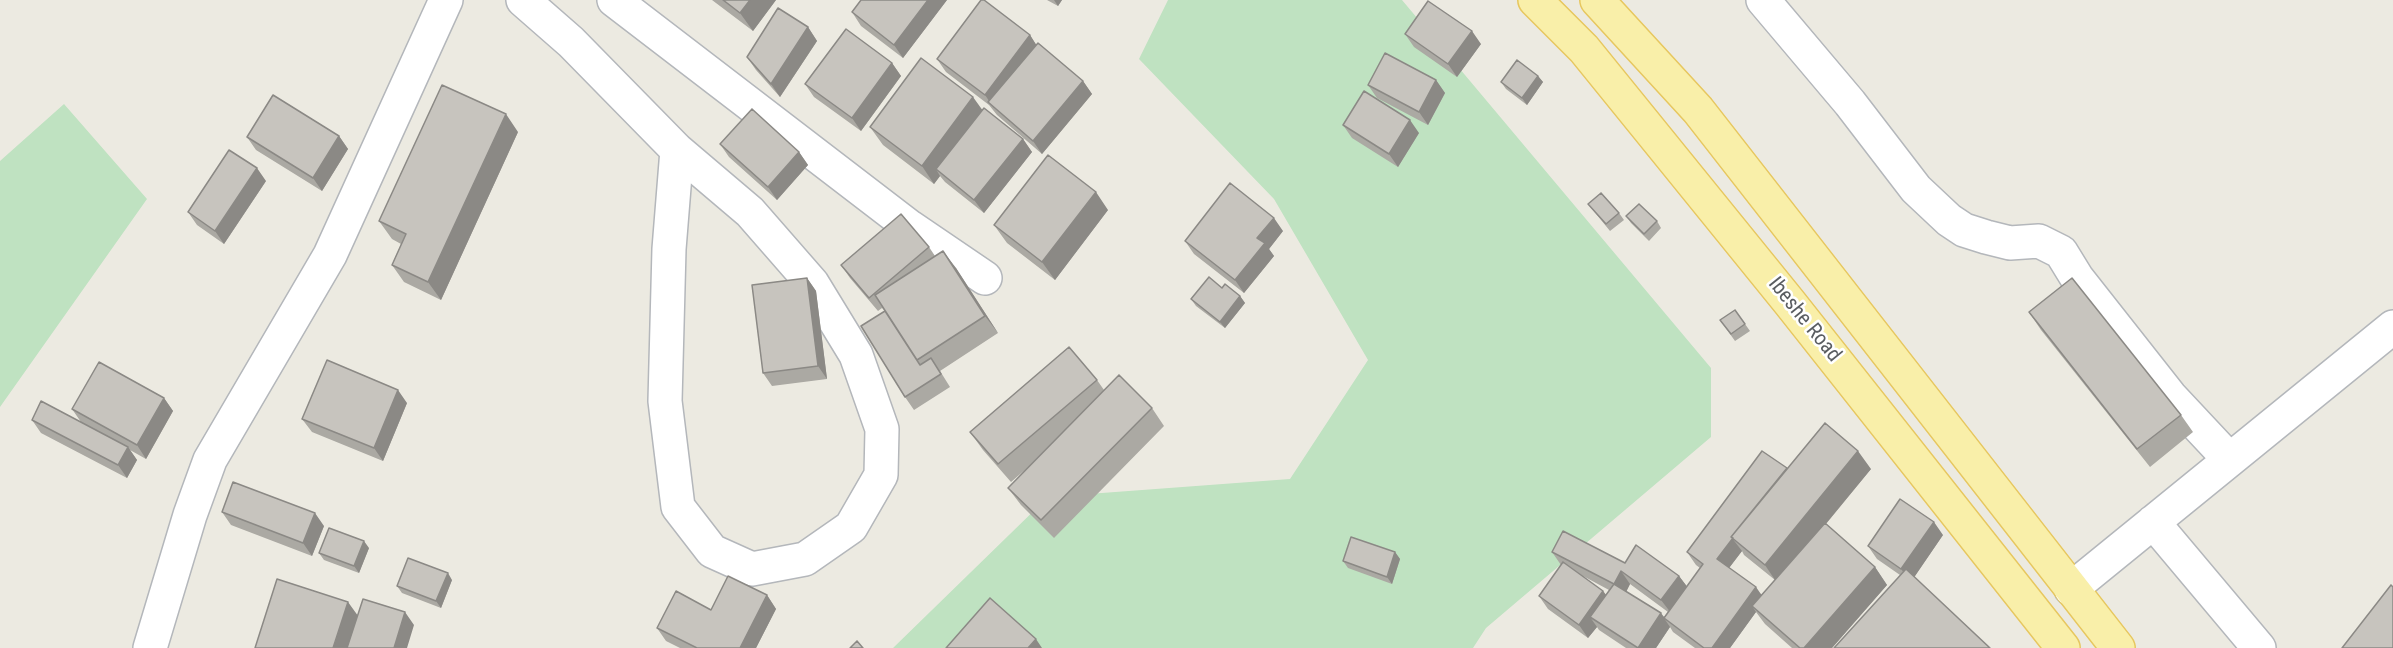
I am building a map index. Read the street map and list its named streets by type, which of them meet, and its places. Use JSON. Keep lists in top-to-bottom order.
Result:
{
  "streets": {
    "main road": ["Ibeshe Road"]
  }
}
